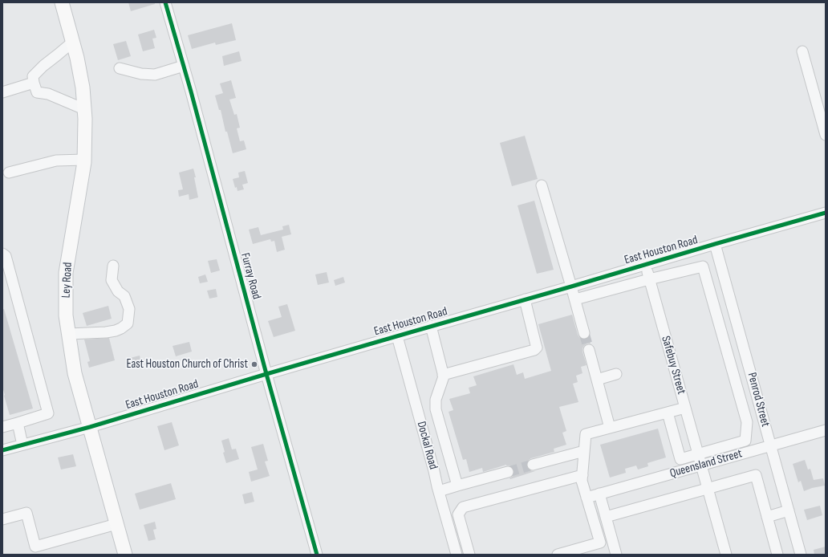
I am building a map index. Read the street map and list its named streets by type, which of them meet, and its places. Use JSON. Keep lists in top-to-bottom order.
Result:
{
  "streets": {
    "main road": ["Ley Road"],
    "street": [
      "East Houston Road",
      "Furray Road",
      "Safebuy Street",
      "Penrod Street",
      "Dockal Road",
      "Queensland Street"
    ]
  },
  "crossings": [
    ["East Houston Road", "Furray Road"],
    ["East Houston Road", "Ley Road"],
    ["East Houston Road", "Safebuy Street"],
    ["East Houston Road", "Penrod Street"],
    ["East Houston Road", "Dockal Road"],
    ["Safebuy Street", "Queensland Street"],
    ["Penrod Street", "Queensland Street"]
  ],
  "places": ["East Houston Church of Christ"]
}
